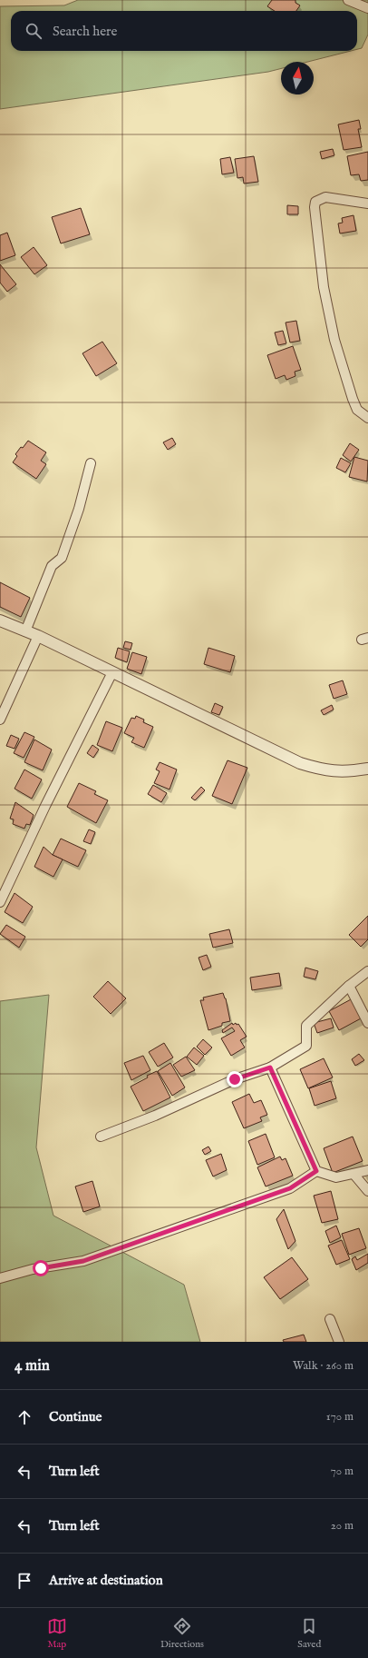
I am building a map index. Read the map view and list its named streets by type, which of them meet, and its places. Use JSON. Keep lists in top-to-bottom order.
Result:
{
  "north": "top",
  "page": {
    "search": "Search here",
    "heading": ["4 min", "Walk · 260 m"],
    "list": [
      ["Continue", "170 m"],
      ["Turn left", "70 m"],
      ["Turn left", "20 m"],
      "Arrive at destination"
    ],
    "nav": ["Map", "Directions", "Saved"]
  }
}
